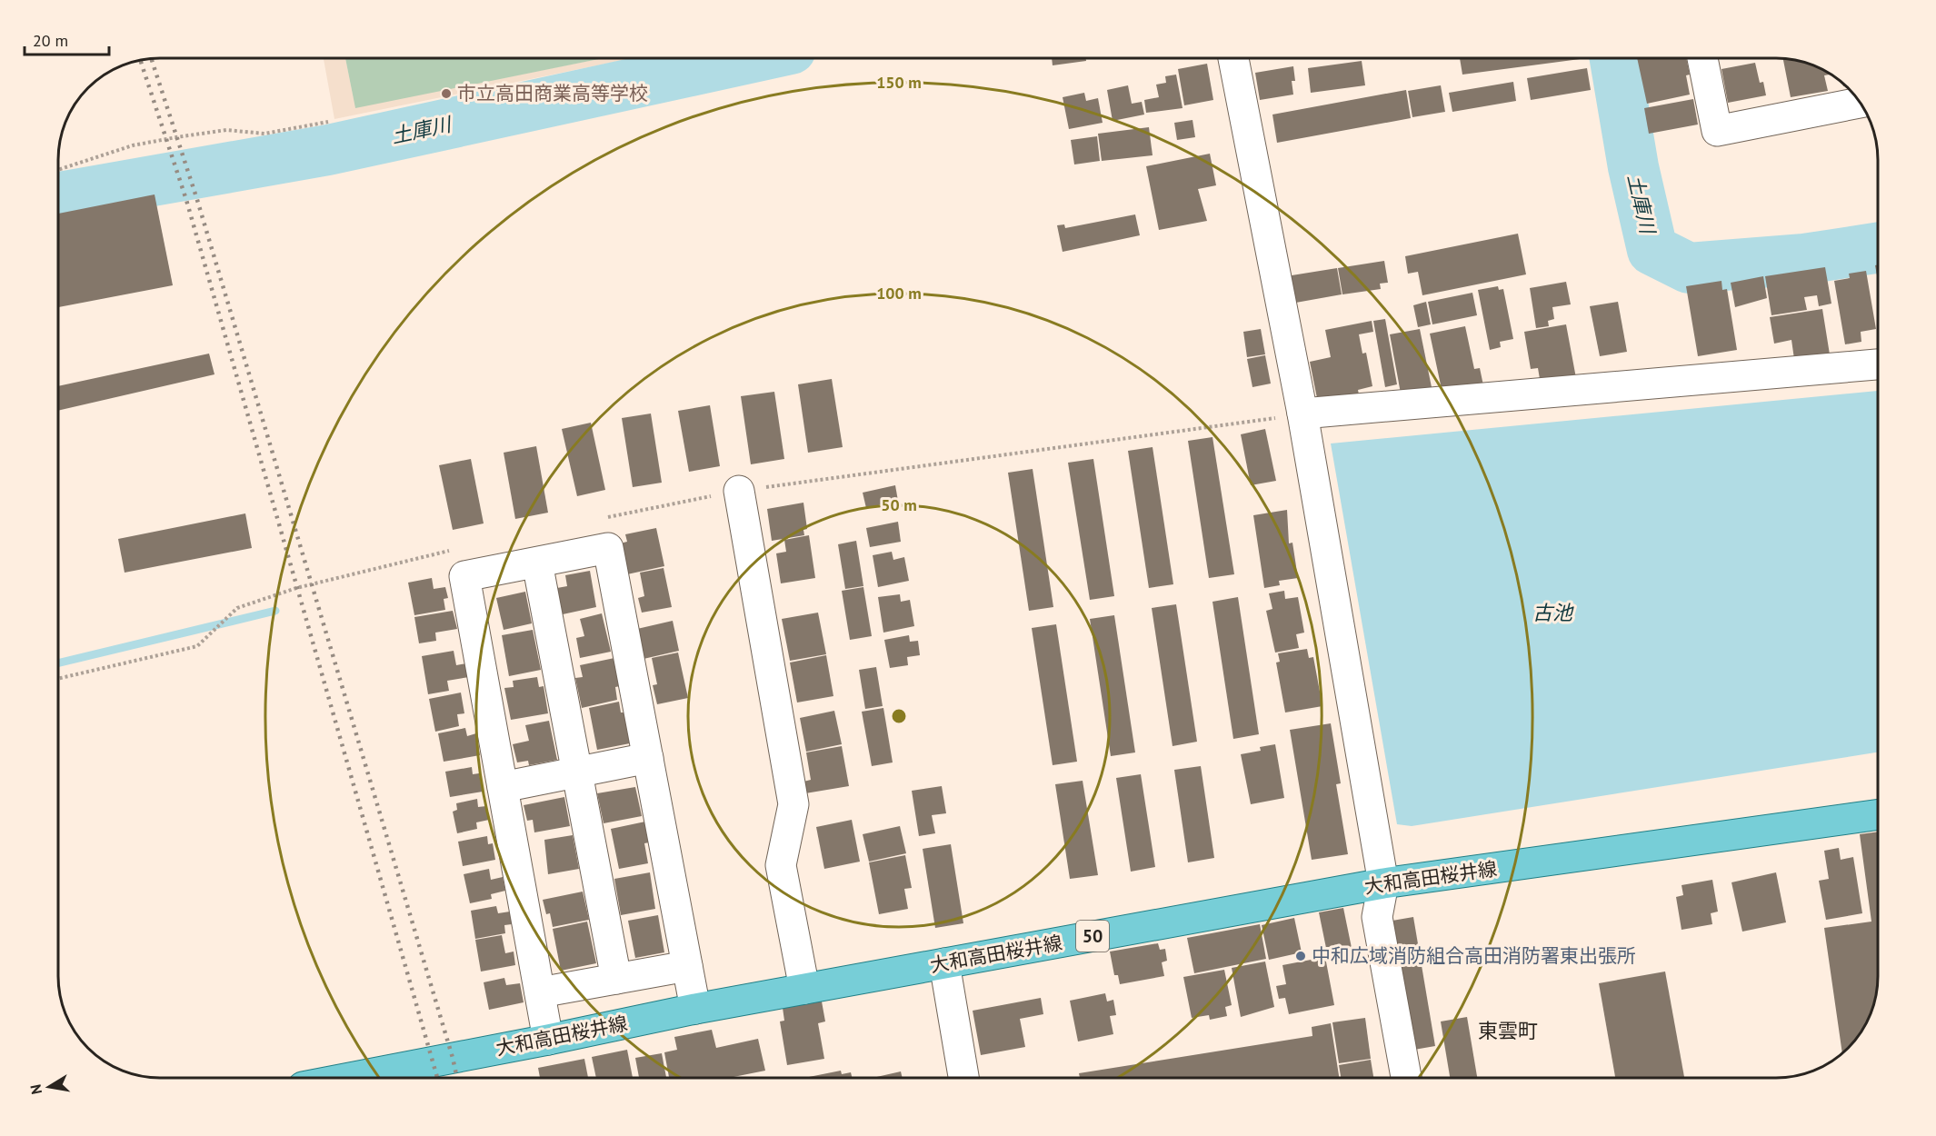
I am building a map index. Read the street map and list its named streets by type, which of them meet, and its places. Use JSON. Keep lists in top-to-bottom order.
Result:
{
  "streets": {
    "main road": ["大和高田桜井線", "50"]
  },
  "districts": ["東雲町"],
  "water": ["土庫川", "古池"],
  "places": ["市立高田商業高等学校", "中和広域消防組合高田消防署東出張所"],
  "scale_bar": "20 m",
  "north": "left",
  "rings": ["150 m", "100 m", "50 m"]
}
